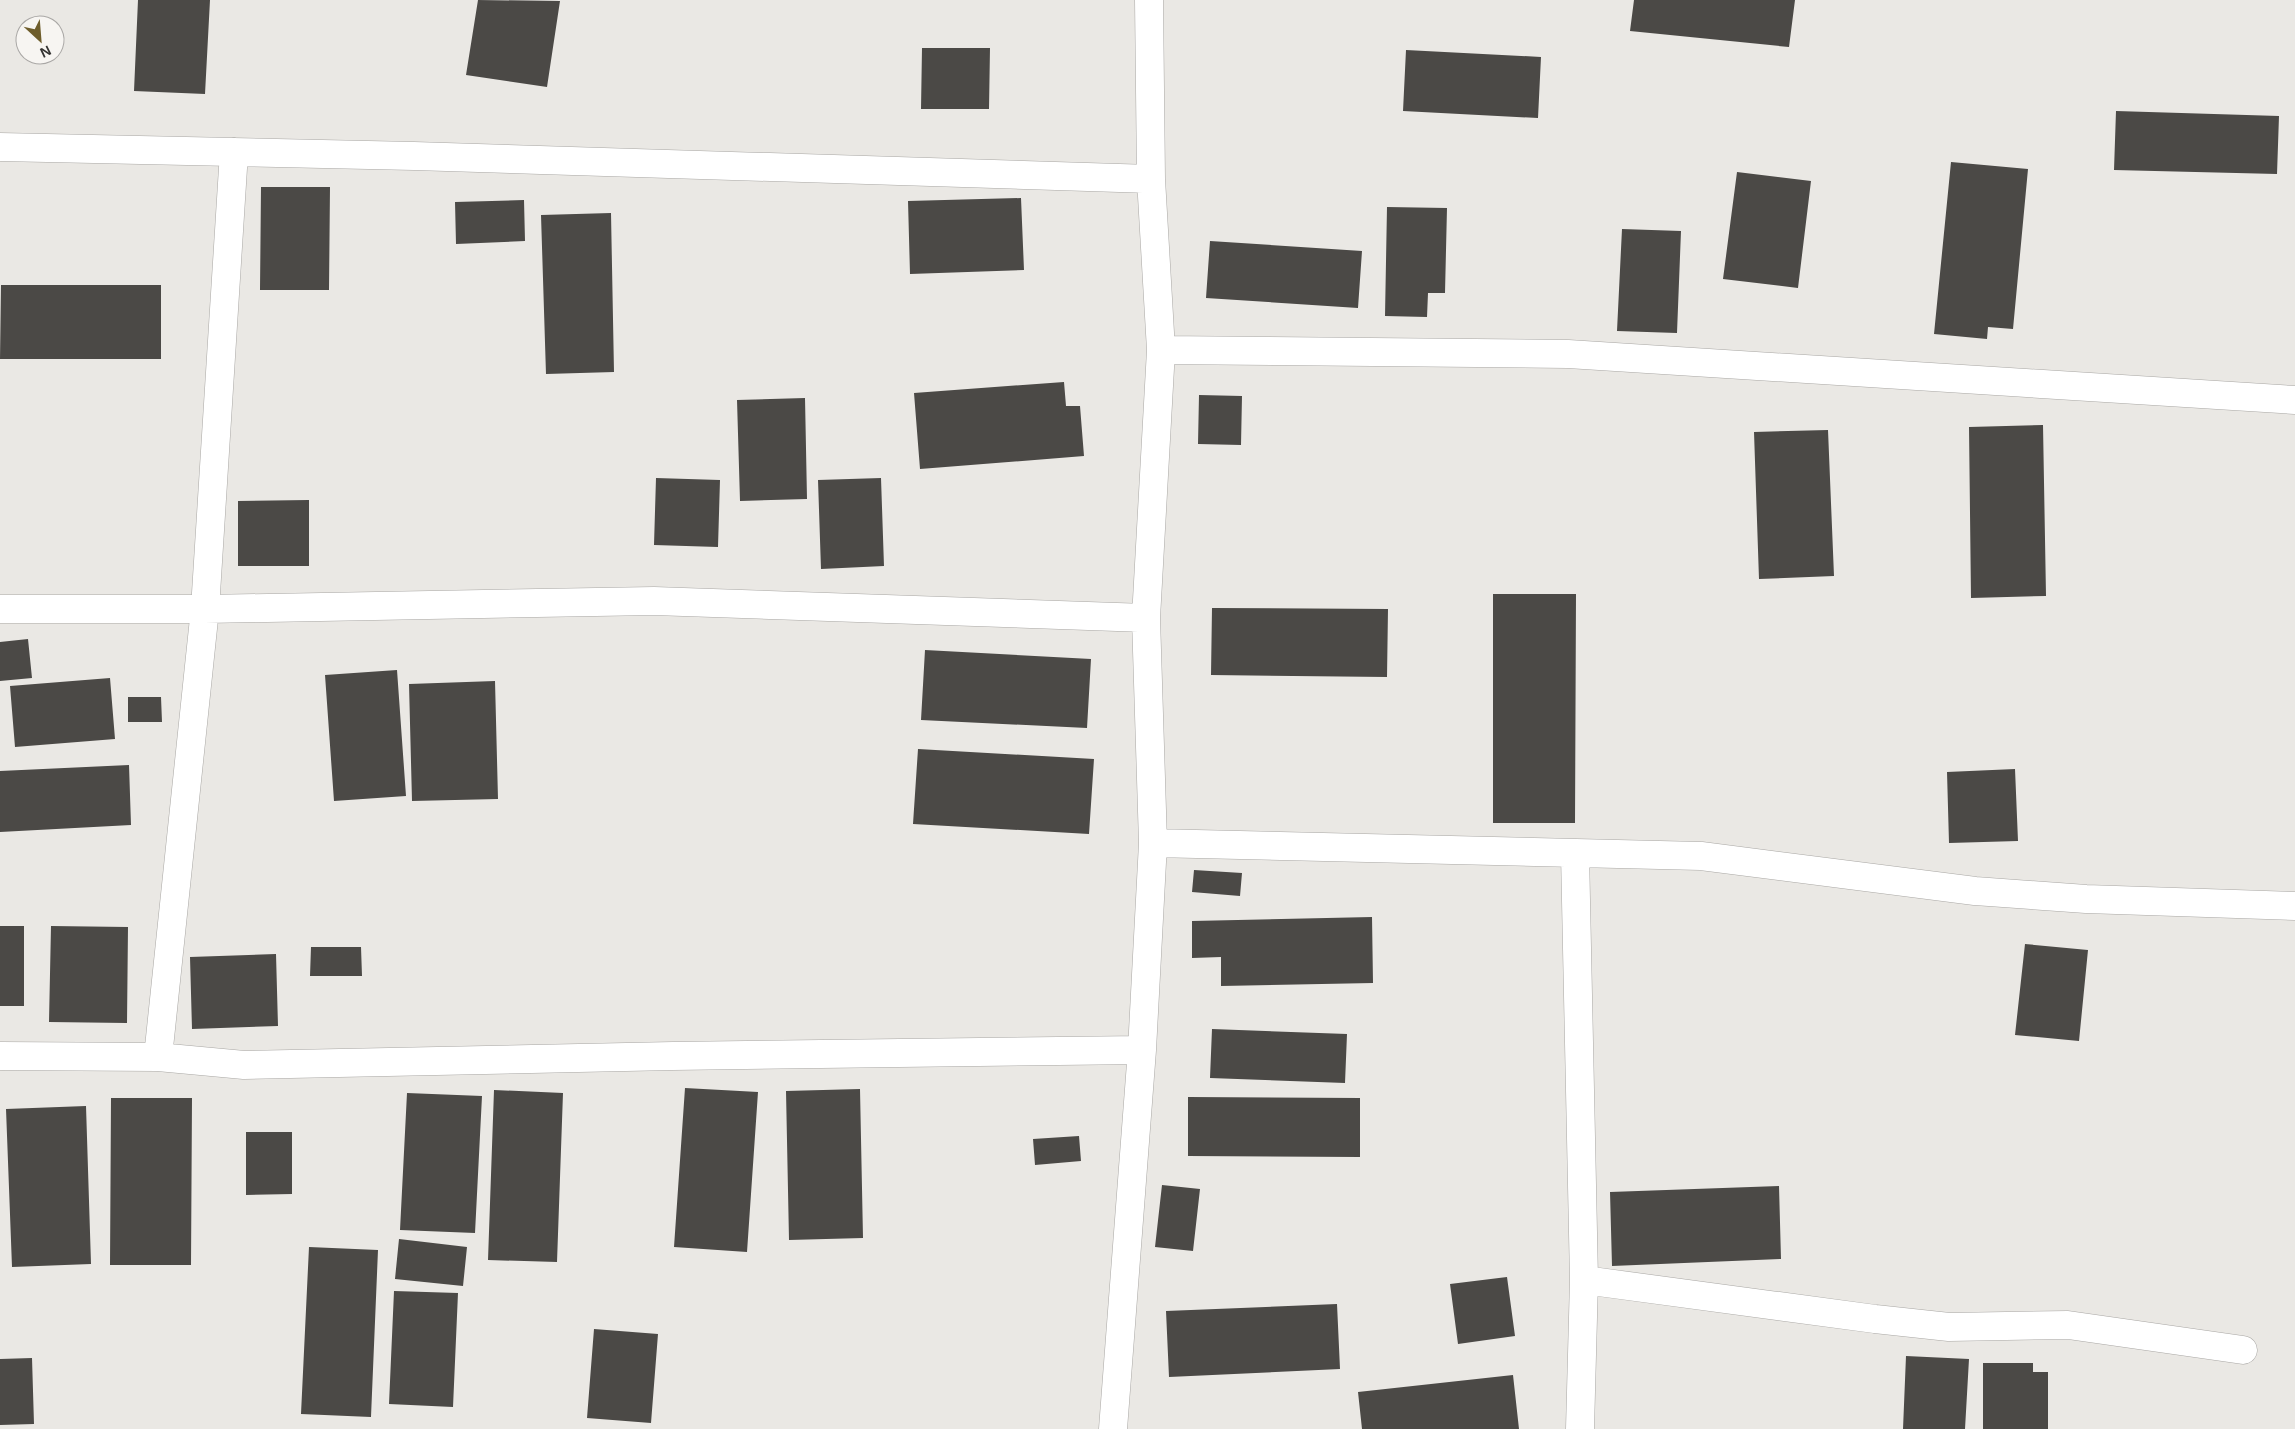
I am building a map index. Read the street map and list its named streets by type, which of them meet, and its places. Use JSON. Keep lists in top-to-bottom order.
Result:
{
  "north": "bottom right"
}
